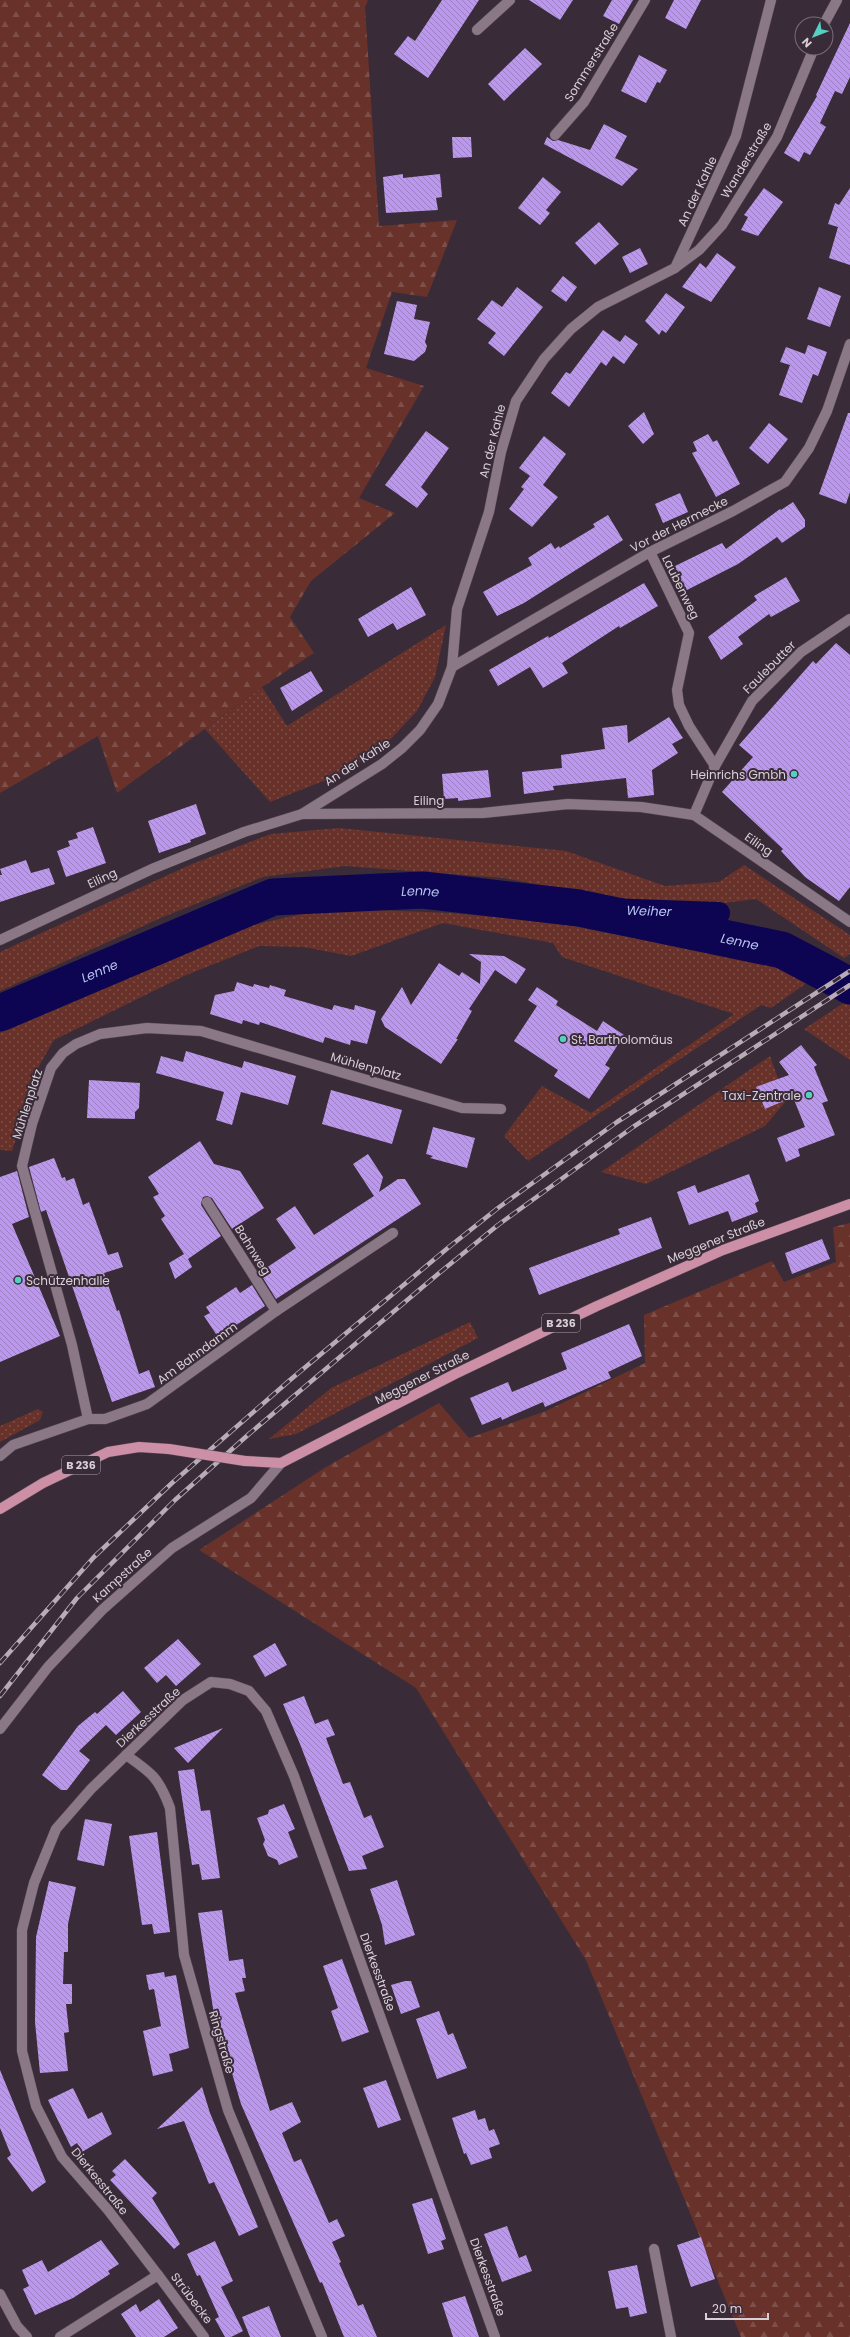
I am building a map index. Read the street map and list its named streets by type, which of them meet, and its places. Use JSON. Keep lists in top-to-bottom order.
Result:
{
  "streets": {
    "main road": ["Meggener Straße", "B 236"],
    "street": [
      "Sommerstraße",
      "Wanderstraße",
      "An der Kahle",
      "Vor der Hermecke",
      "Laubenweg",
      "Faulebutter",
      "Eiling",
      "Mühlenplatz",
      "Bahnweg",
      "Am Bahndamm",
      "Kampstraße",
      "Dierkesstraße",
      "Ringstraße",
      "Strübecke"
    ]
  },
  "crossings": [
    ["Wanderstraße", "An der Kahle"],
    ["An der Kahle", "Vor der Hermecke"],
    ["An der Kahle", "Eiling"],
    ["Vor der Hermecke", "Laubenweg"],
    ["Laubenweg", "Faulebutter"],
    ["Faulebutter", "Eiling"],
    ["Mühlenplatz", "Am Bahndamm"],
    ["Meggener Straße", "B 236"],
    ["Meggener Straße", "Kampstraße"],
    ["Bahnweg", "Am Bahndamm"],
    ["B 236", "Kampstraße"],
    ["Dierkesstraße", "Ringstraße"],
    ["Dierkesstraße", "Strübecke"]
  ],
  "water": ["Lenne", "Weiher"],
  "places": [
    "Heinrichs Gmbh",
    "St. Bartholomäus",
    "Taxi-Zentrale",
    "Schützenhalle"
  ],
  "scale_bar": "20 m",
  "north": "bottom left"
}
